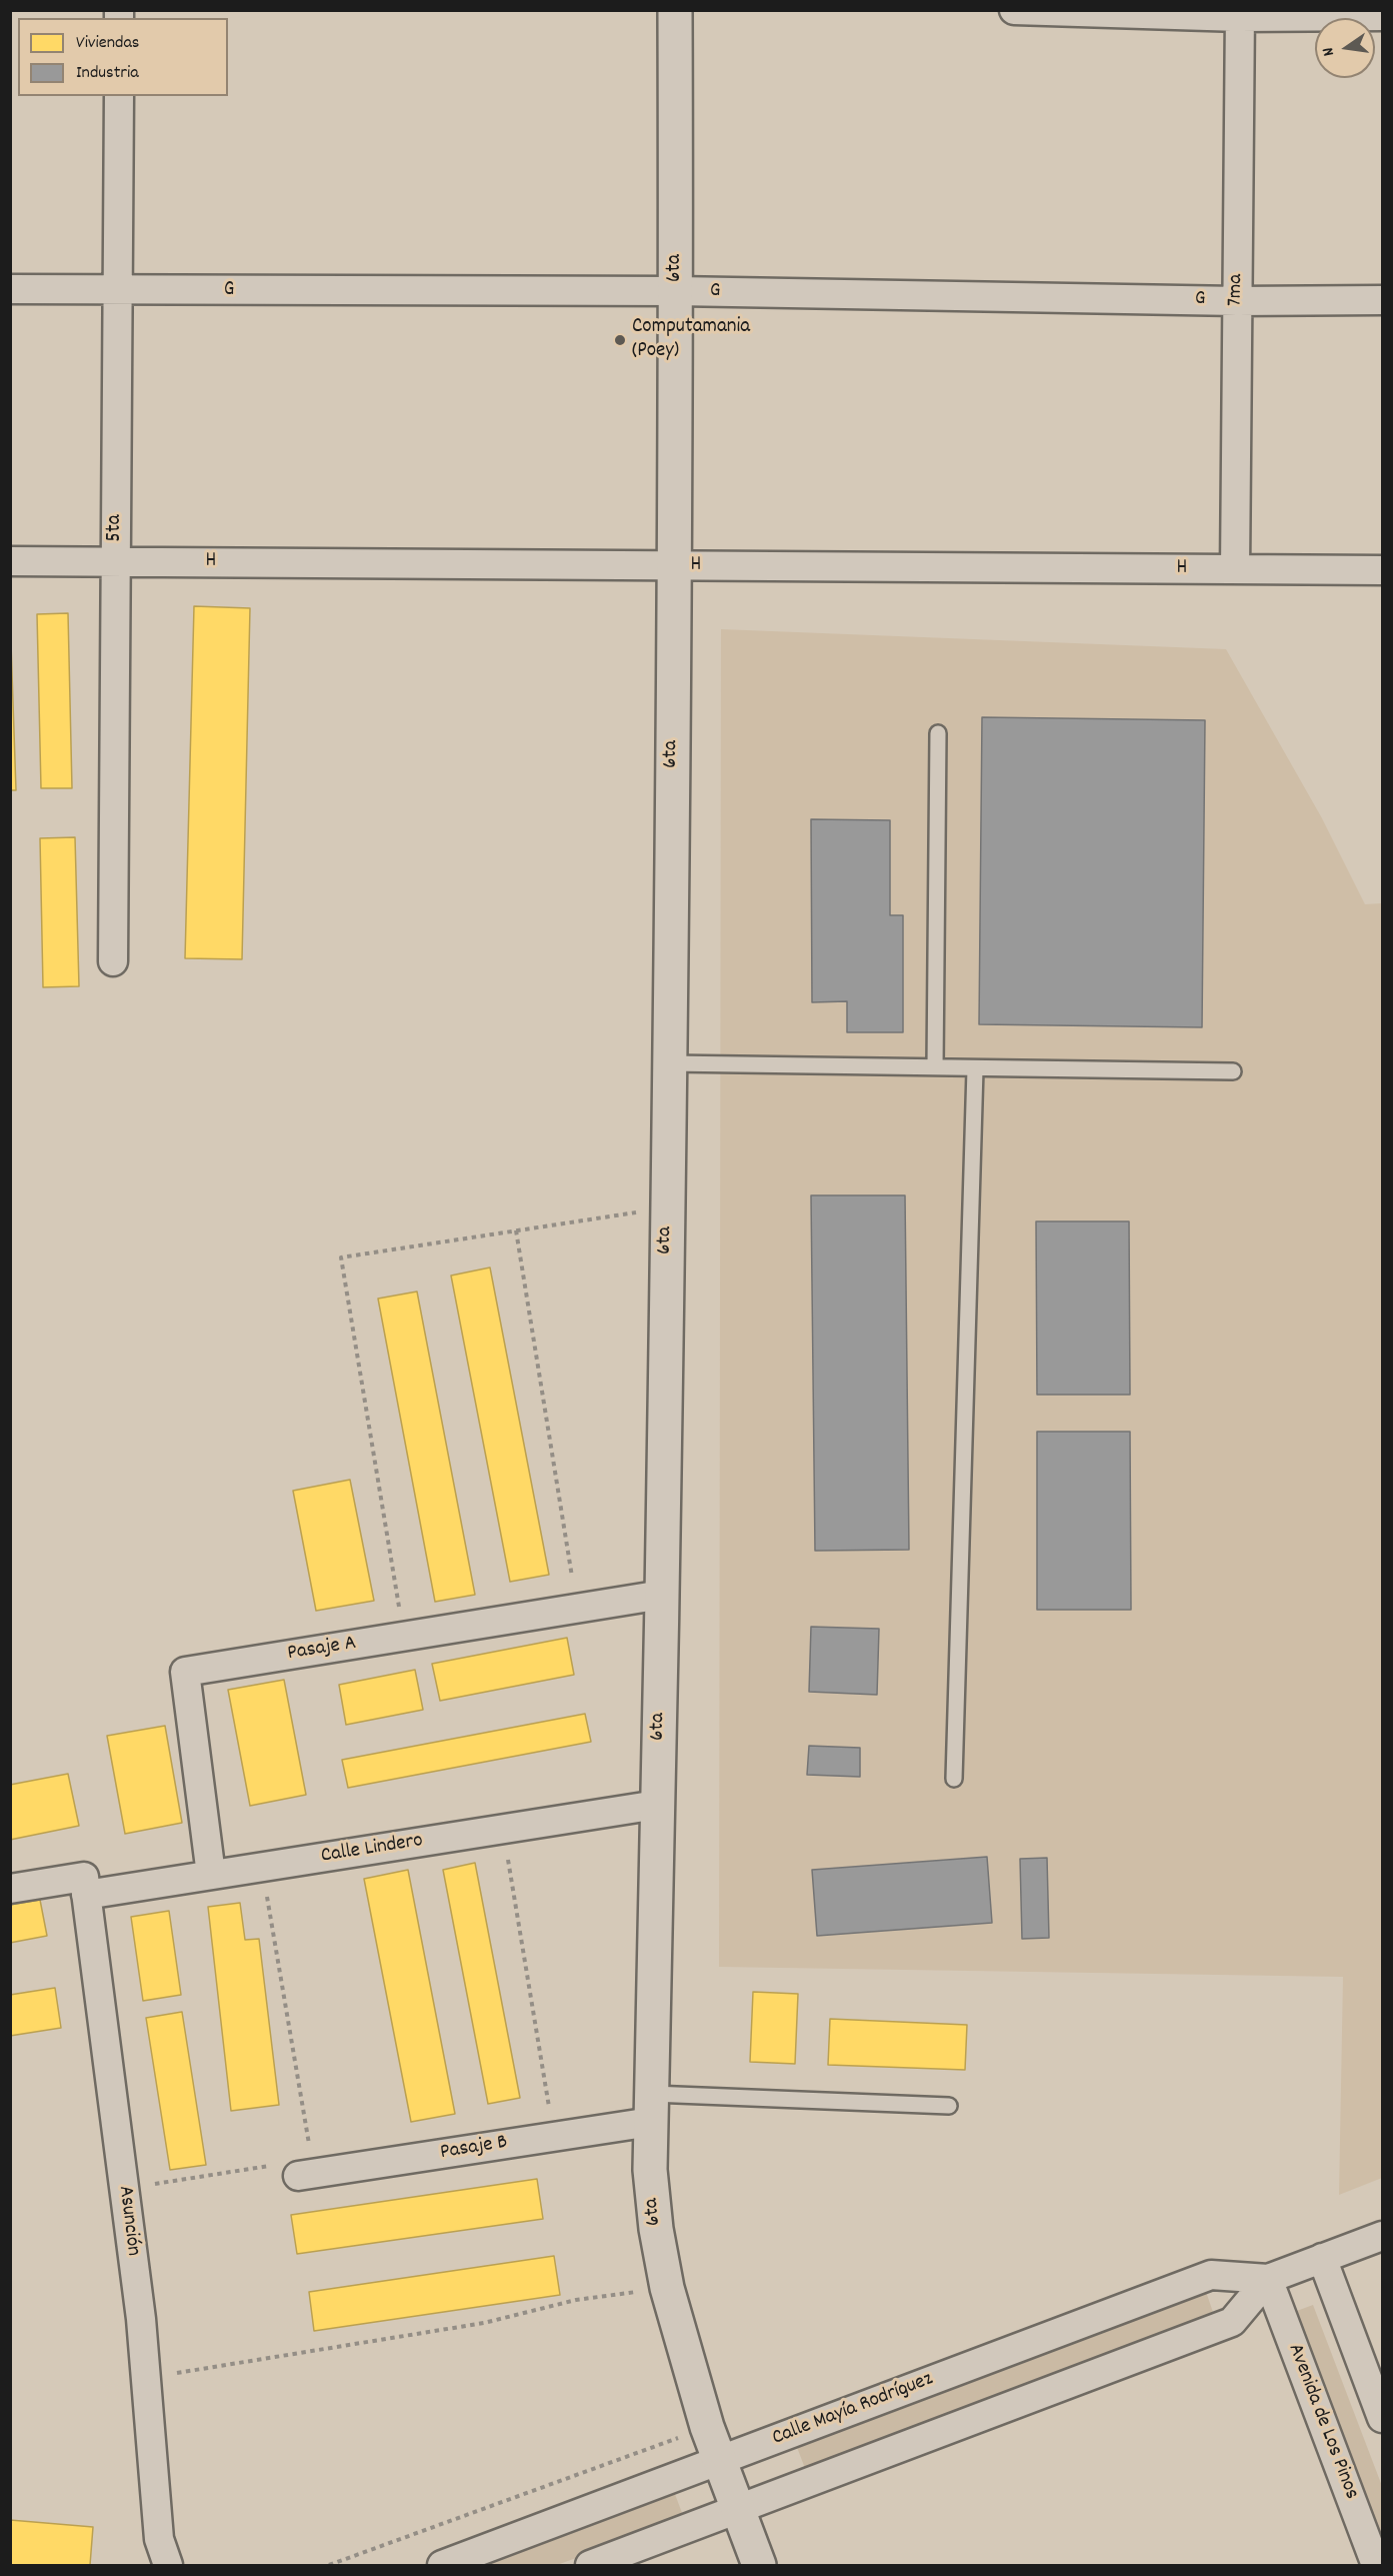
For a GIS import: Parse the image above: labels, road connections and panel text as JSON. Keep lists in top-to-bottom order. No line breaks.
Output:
{"streets":{"main road":["6ta"],"street":["7ma","G","5ta","H","Pasaje A","Calle Lindero","Pasaje B","Asunción","Calle Mayía Rodríguez","Avenida de Los Pinos"]},"crossings":[["6ta","G"],["6ta","H"],["6ta","Pasaje A"],["6ta","Calle Lindero"],["6ta","Pasaje B"],["6ta","Calle Mayía Rodríguez"],["7ma","G"],["7ma","H"],["G","5ta"],["5ta","H"],["Pasaje A","Calle Lindero"],["Calle Lindero","Asunción"],["Calle Mayía Rodríguez","Avenida de Los Pinos"]],"places":["Computamania (Poey)"],"legend":["Viviendas","Industria"],"north":"left"}
